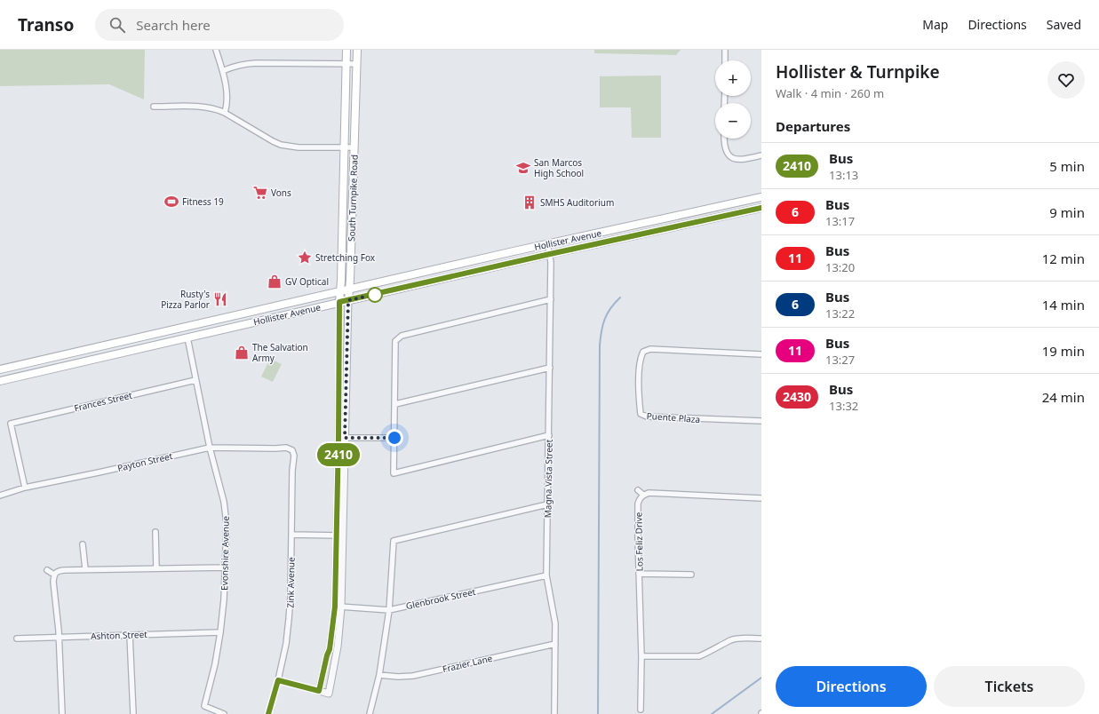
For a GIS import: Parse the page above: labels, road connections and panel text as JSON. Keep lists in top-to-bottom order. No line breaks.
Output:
{"streets":{"main road":["South Turnpike Road","Hollister Avenue"],"street":["Frances Street","Puente Plaza","Payton Street","Magna Vista Street","Los Feliz Drive","Evonshire Avenue","Zink Avenue","Glenbrook Street","Ashton Street","Frazier Lane"]},"crossings":[["South Turnpike Road","Hollister Avenue"],["South Turnpike Road","Glenbrook Street"],["Hollister Avenue","Magna Vista Street"],["Hollister Avenue","Evonshire Avenue"],["Frances Street","Payton Street"],["Frances Street","Evonshire Avenue"],["Payton Street","Evonshire Avenue"],["Payton Street","Zink Avenue"],["Magna Vista Street","Glenbrook Street"],["Magna Vista Street","Frazier Lane"],["Evonshire Avenue","Ashton Street"]],"places":{"school or university":["San Marcos High School"],"supermarket":["Vons"],"sports":["Fitness 19"],"building":["SMHS Auditorium"],"place":["Stretching Fox"],"shop":["GV Optical","The Salvation Army"],"restaurant":["Rusty's Pizza Parlor"]},"lines":["bus line 2410"],"page":{"header":"Transo","search":"Search here","nav":["Map","Directions","Saved"],"on_map":"2410","heading":[["Hollister & Turnpike","Walk · 4 min · 260 m"],"Departures"],"map_buttons":["+","−"],"list":[{"mark":"2410","name":"Bus","note":"13:13","value":"5 min"},{"mark":"6","name":"Bus","note":"13:17","value":"9 min"},{"mark":"11","name":"Bus","note":"13:20","value":"12 min"},{"mark":"6","name":"Bus","note":"13:22","value":"14 min"},{"mark":"11","name":"Bus","note":"13:27","value":"19 min"},{"mark":"2430","name":"Bus","note":"13:32","value":"24 min"}],"buttons":["Directions","Tickets"]}}
